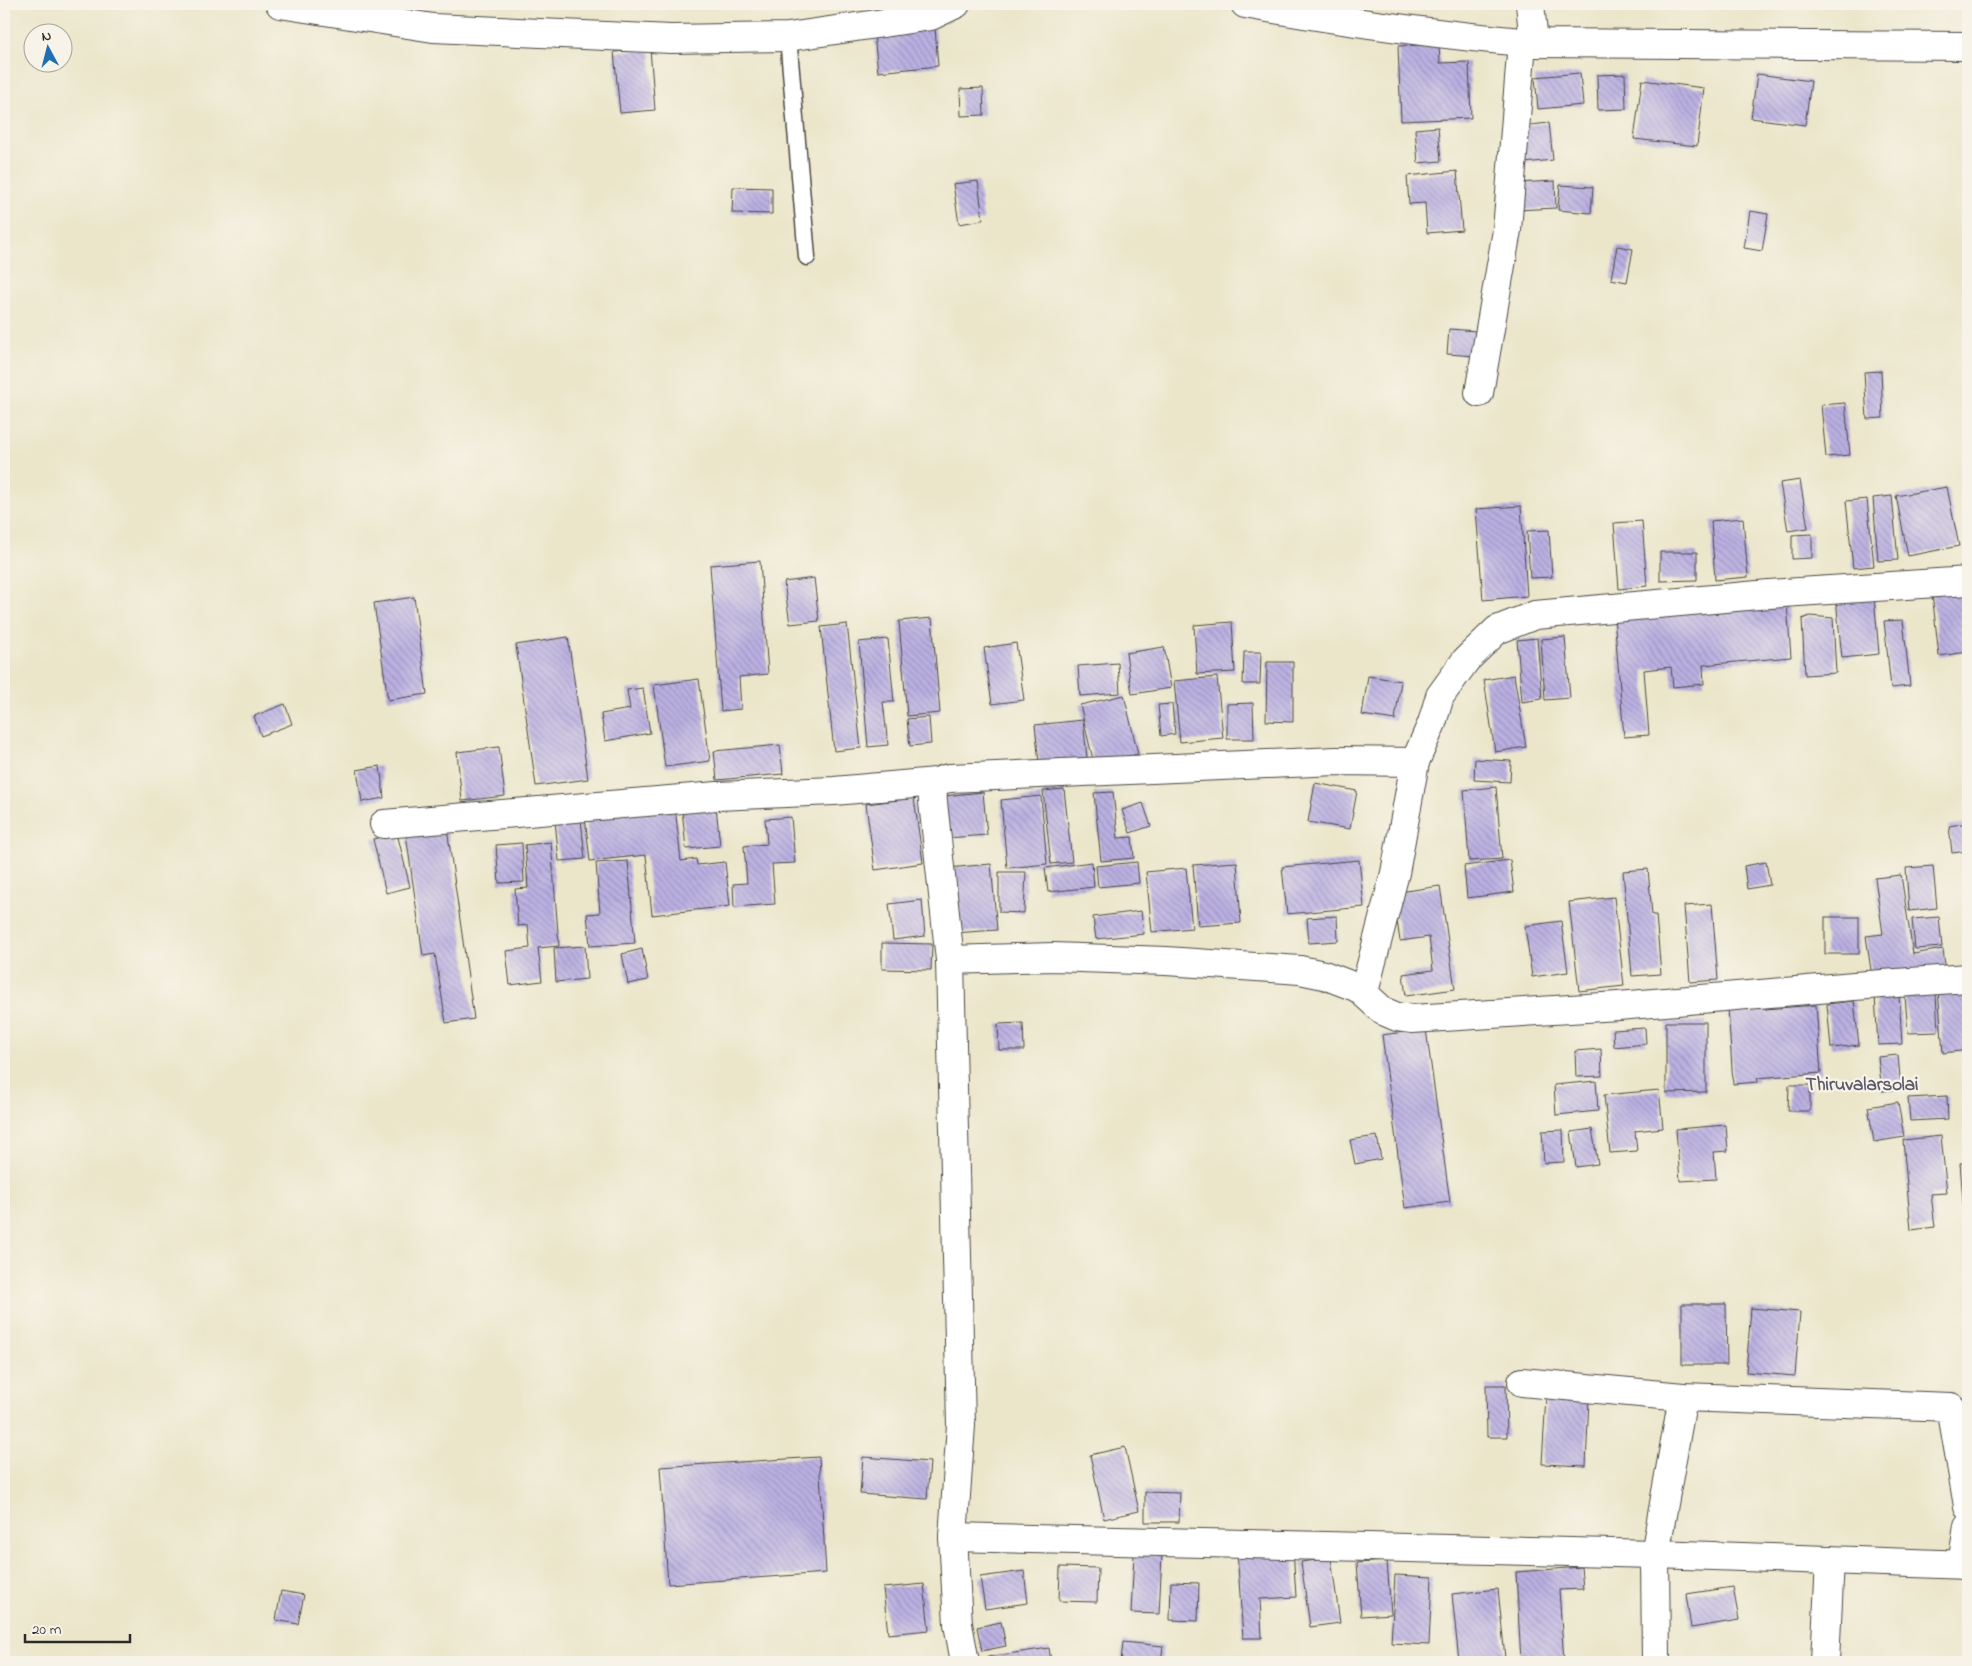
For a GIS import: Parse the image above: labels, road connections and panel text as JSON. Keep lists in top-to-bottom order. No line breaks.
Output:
{"districts":["Thiruvalarsolai"],"scale_bar":"20 m","north":"top"}
